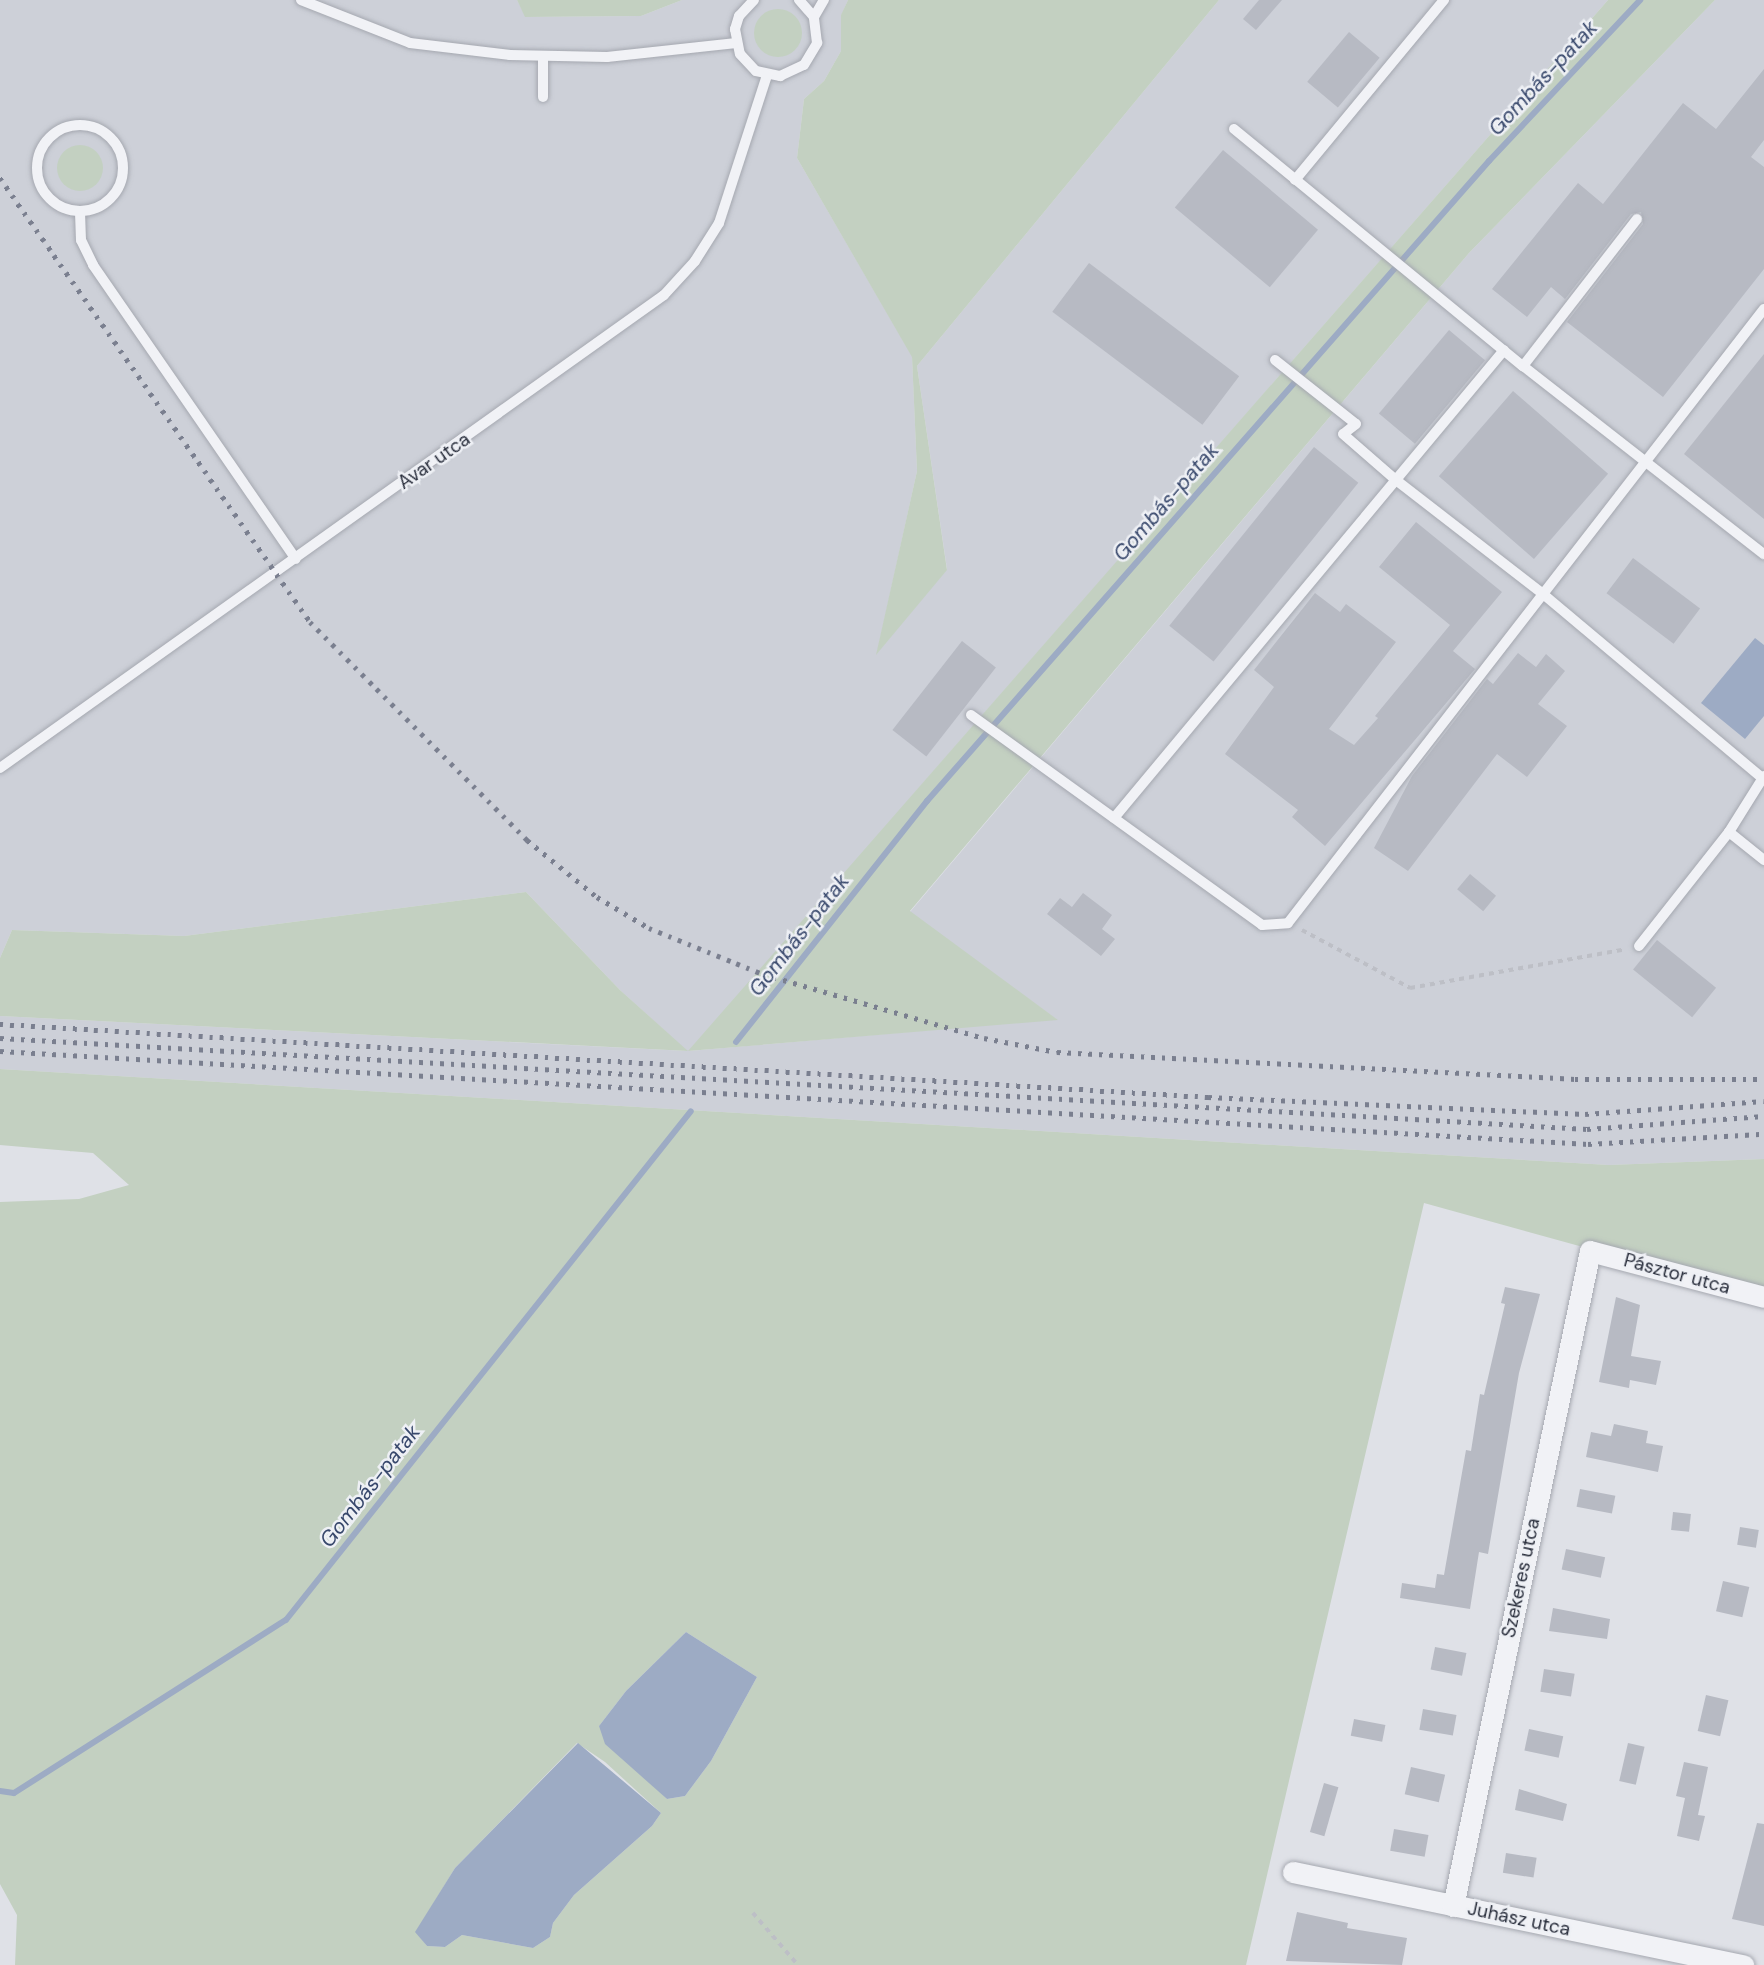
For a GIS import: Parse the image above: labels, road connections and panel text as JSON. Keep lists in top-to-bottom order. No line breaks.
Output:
{"streets":{"street":["Pásztor utca","Szekeres utca","Juhász utca"],"lane":["Avar utca"]},"crossings":[["Pásztor utca","Szekeres utca"],["Szekeres utca","Juhász utca"]],"water":["Gombás-patak"]}
